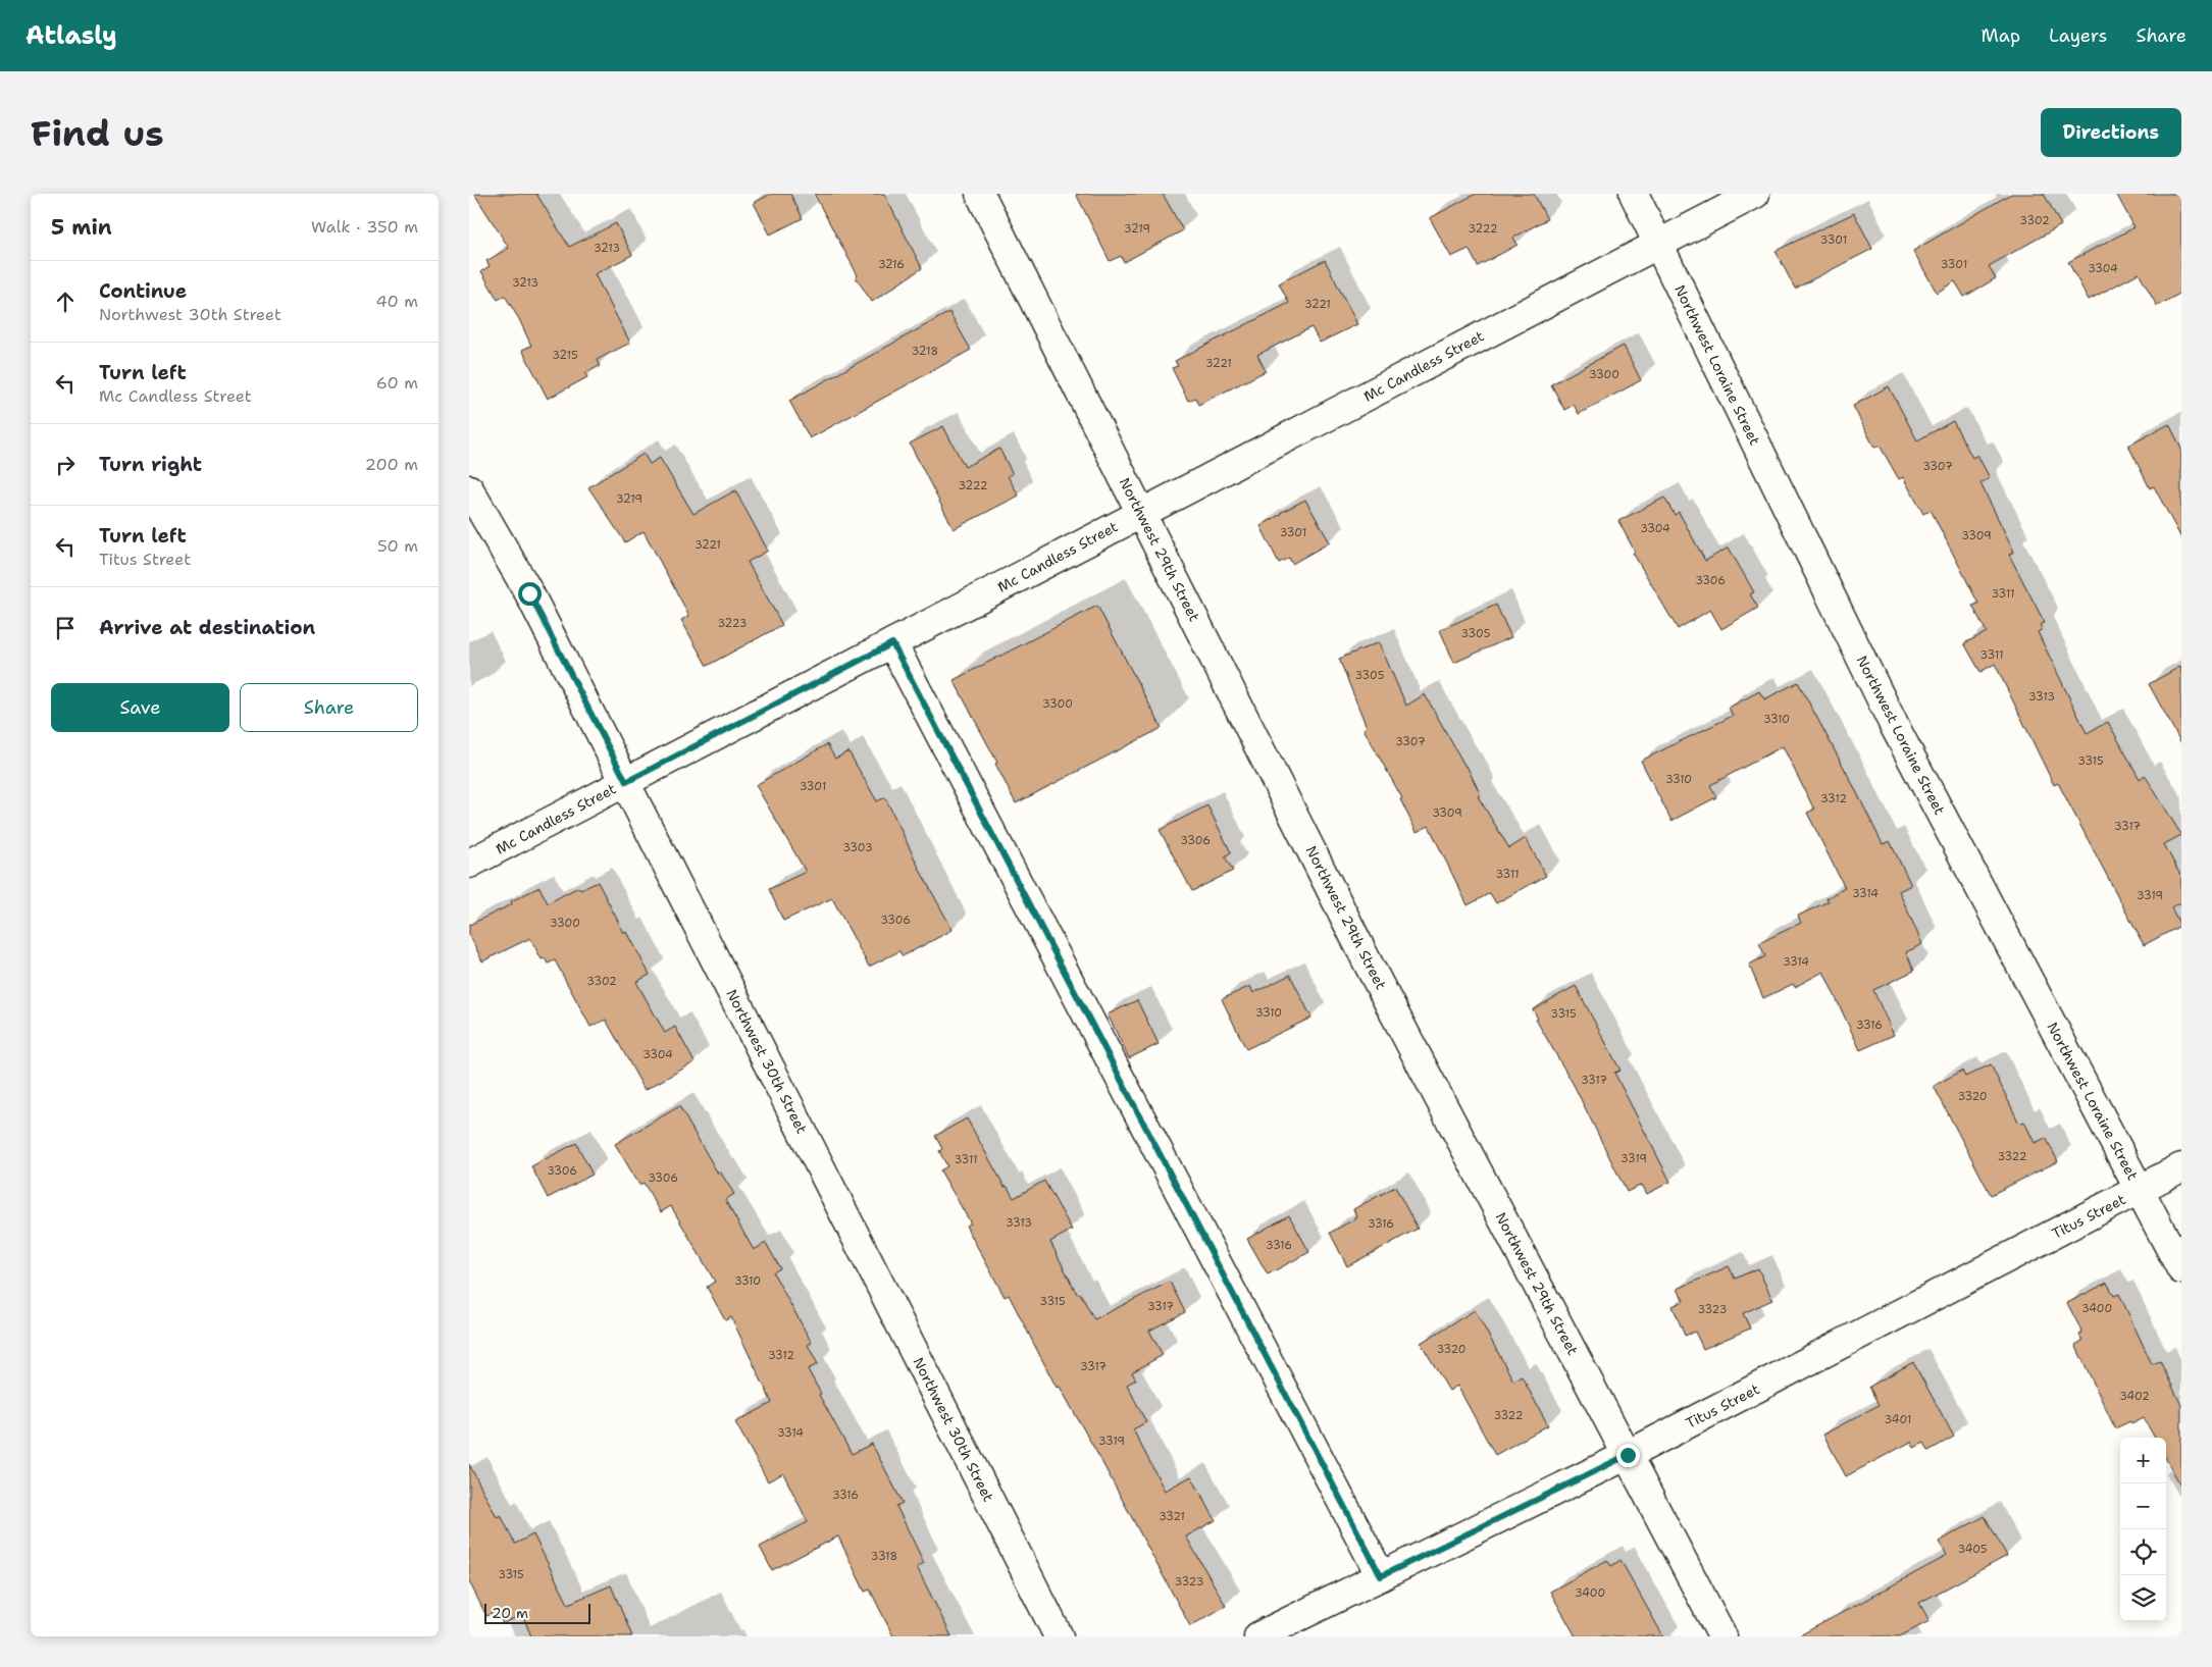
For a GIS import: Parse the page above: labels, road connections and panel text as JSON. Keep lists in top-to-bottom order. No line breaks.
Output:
{"streets":{"street":["Northwest Loraine Street","Mc Candless Street","Northwest 29th Street","Northwest 30th Street","Titus Street"]},"crossings":[["Northwest Loraine Street","Mc Candless Street"],["Northwest Loraine Street","Titus Street"],["Mc Candless Street","Northwest 29th Street"],["Mc Candless Street","Northwest 30th Street"],["Northwest 29th Street","Titus Street"]],"house_numbers":["3302","3219","3222","3301","3213","3216","3301","3304","3213","3221","3218","3215","3221","3300","3307","3222","3219","3304","3301","3309","3221","3306","3311","3223","3305","3311","3305","3313","3300","3310","3307","3315","3310","3301","3312","3309","3317","3306","3303","3311","3314","3319","3306","3300","3314","3302","3310","3315","3316","3304","3317","3320","3322","3319","3311","3306","3306","3313","3316","3316","3310","3315","3317","3400","3323","3320","3312","3317","3402","3322","3401","3314","3319","3316","3321","3405","3318","3315","3323","3400"],"scale_bar":"20 m","page":{"header":"Atlasly","nav":["Map","Layers","Share"],"buttons":["Directions",["Save","Share"]],"title":"Find us","heading":["5 min","Walk · 350 m"],"list":[["Continue","Northwest 30th Street","40 m"],["Turn left","Mc Candless Street","60 m"],["Turn right","200 m"],["Turn left","Titus Street","50 m"],"Arrive at destination"],"map_buttons":["+","−"],"scale":"20 m"}}
